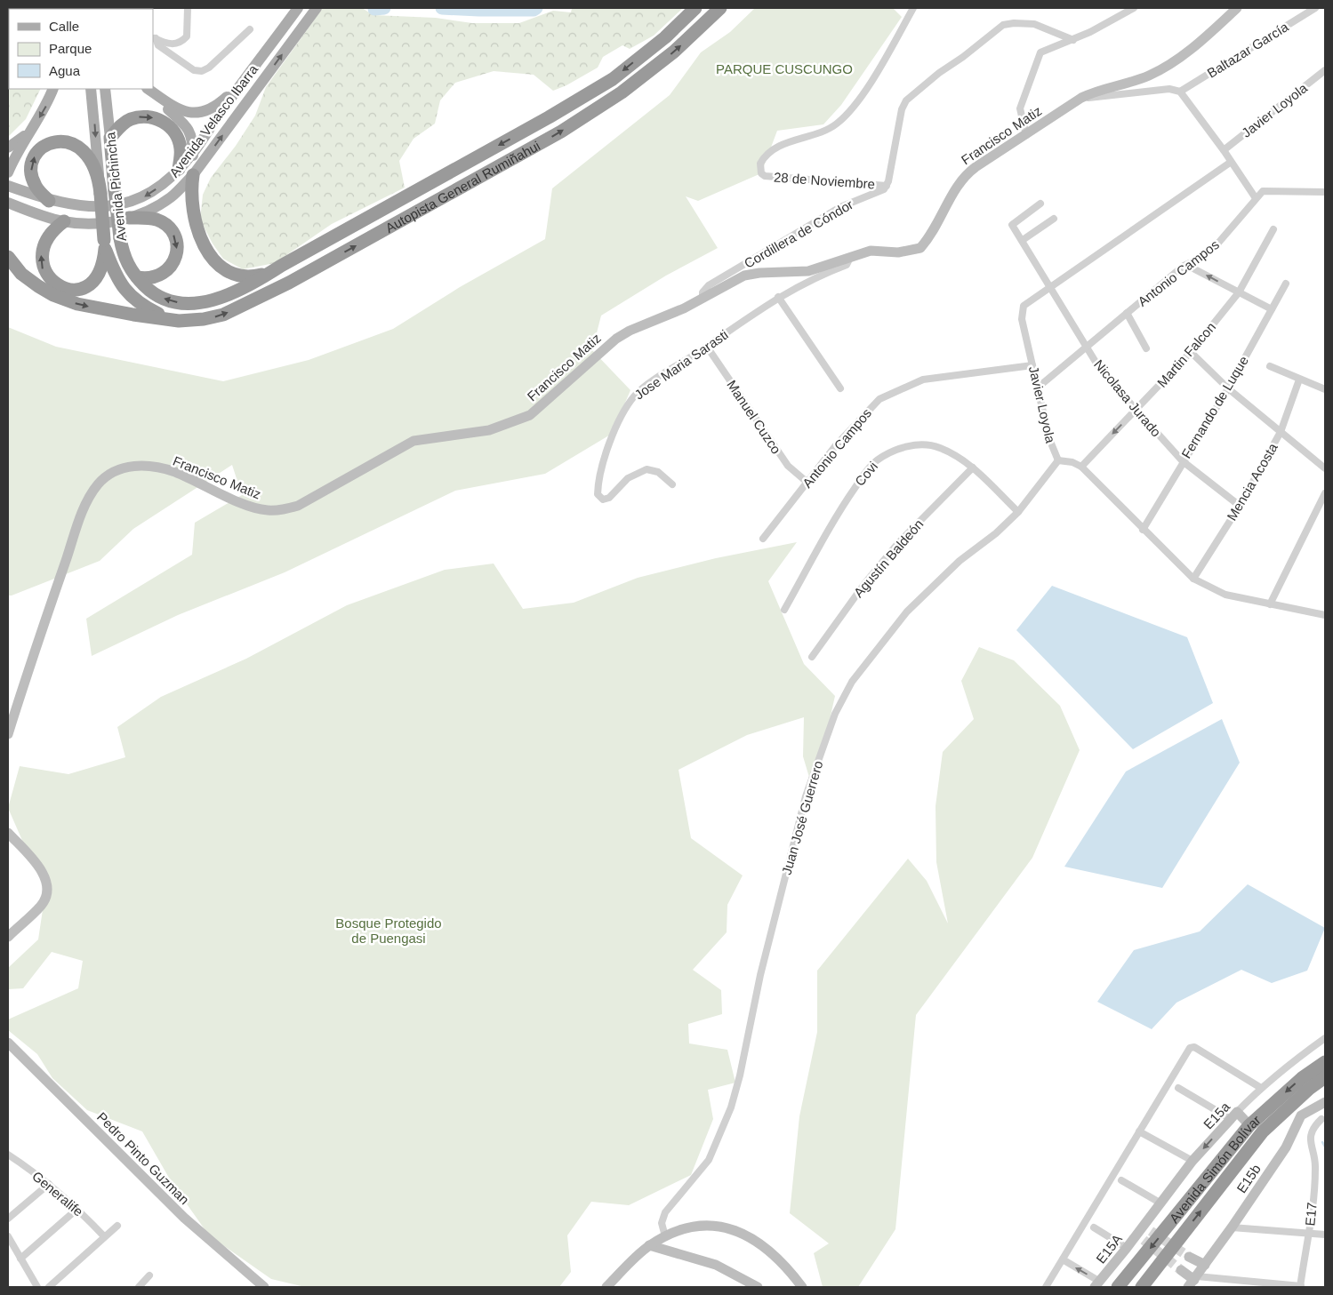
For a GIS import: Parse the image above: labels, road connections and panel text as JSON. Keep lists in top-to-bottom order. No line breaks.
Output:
{"streets":{"highway":["Avenida Pichincha","Autopista General Rumiñahui","Avenida Simón Bolívar"],"main road":["Avenida Velasco Ibarra"],"street":["Baltazar García","Javier Loyola","Francisco Matiz","28 de Noviembre","Cordillera de Cóndor","Antonio Campos","Martin Falcon","Jose Maria Sarasti","Nicolasa Jurado","Fernando de Luque","Manuel Cuzco","Covi","Mencia Acosta","Agustín Baldeón","Juan José Guerrero","E15a","Pedro Pinto Guzman","E15b","Generalife","E17","E15A"]},"crossings":[["Javier Loyola","Antonio Campos"],["Javier Loyola","Martin Falcon"],["Javier Loyola","Nicolasa Jurado"],["Javier Loyola","Fernando de Luque"],["Javier Loyola","Mencia Acosta"],["Javier Loyola","Juan José Guerrero"],["Francisco Matiz","Cordillera de Cóndor"],["Francisco Matiz","Jose Maria Sarasti"],["28 de Noviembre","Cordillera de Cóndor"],["Avenida Pichincha","Autopista General Rumiñahui"],["Antonio Campos","Nicolasa Jurado"],["Antonio Campos","Manuel Cuzco"],["Martin Falcon","Nicolasa Jurado"],["Jose Maria Sarasti","Manuel Cuzco"],["Nicolasa Jurado","Fernando de Luque"],["Nicolasa Jurado","Mencia Acosta"],["Covi","Agustín Baldeón"],["Covi","Juan José Guerrero"],["E15a","E15A"]],"parks":["PARQUE CUSCUNGO","Bosque Protegido de Puengasi"],"legend":["Calle","Parque","Agua"]}
